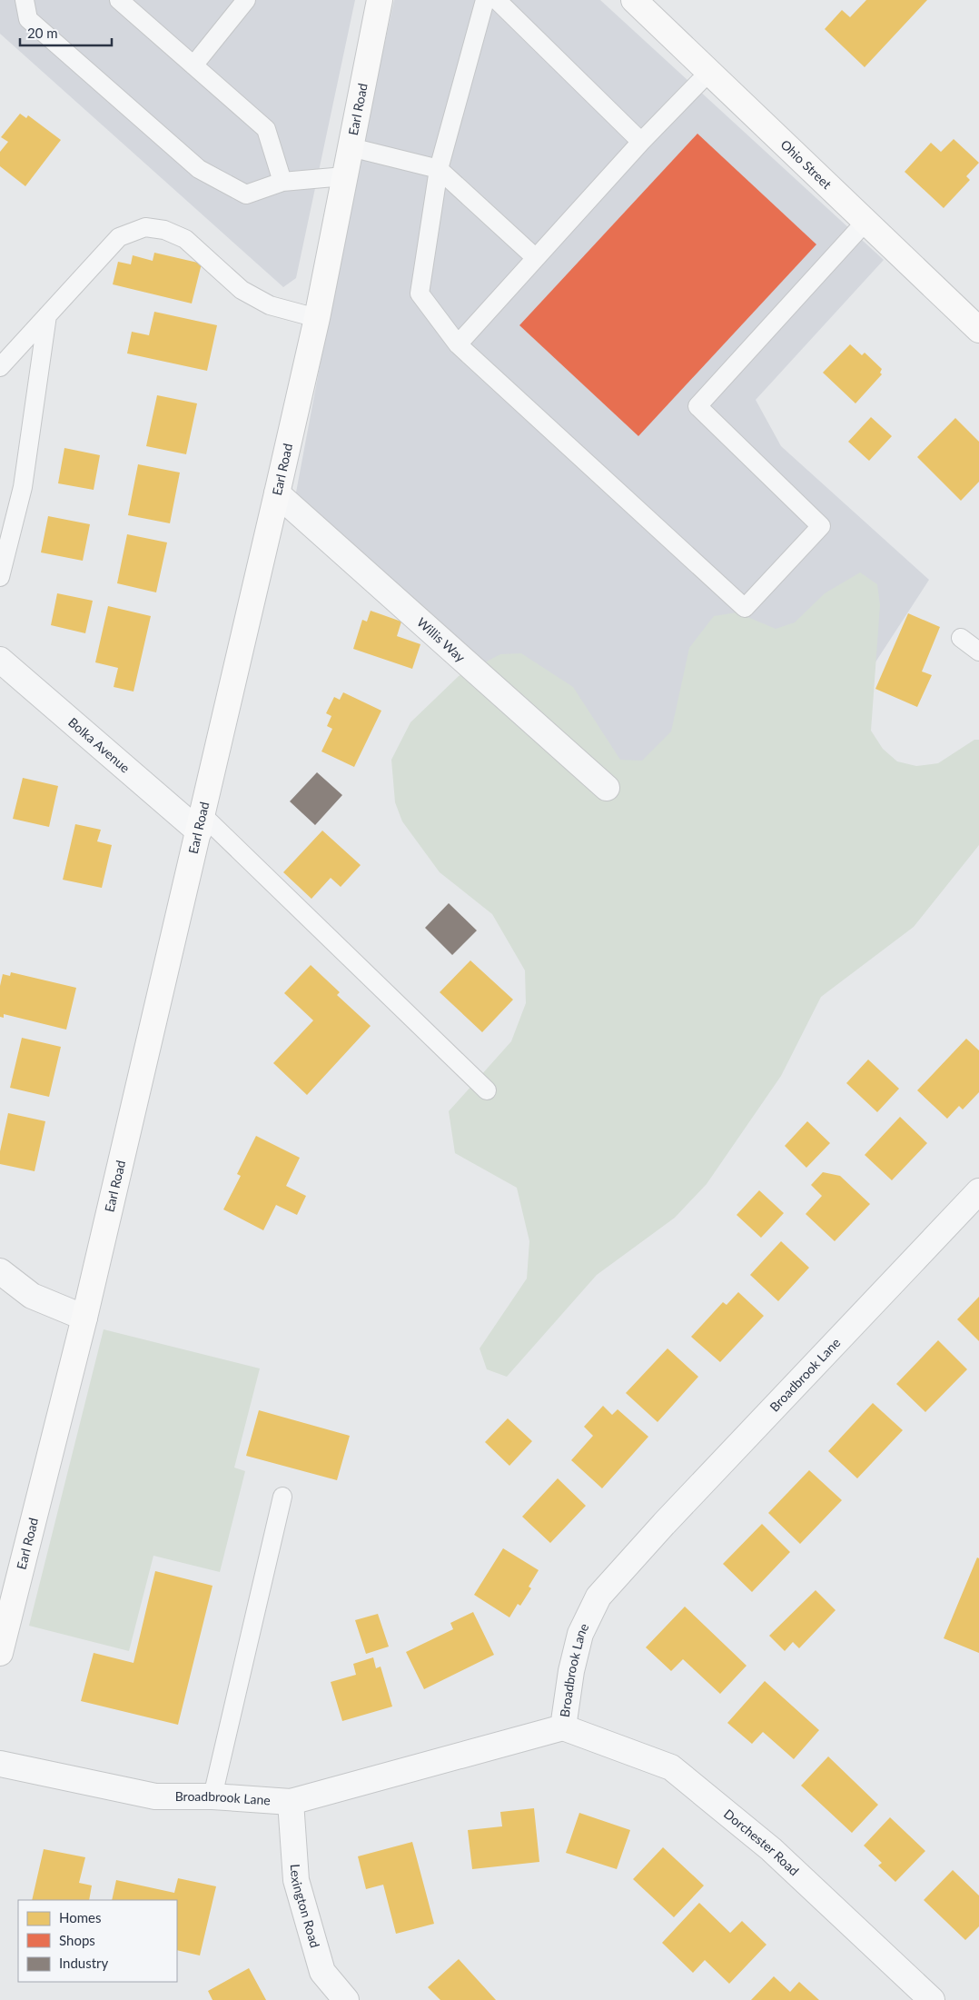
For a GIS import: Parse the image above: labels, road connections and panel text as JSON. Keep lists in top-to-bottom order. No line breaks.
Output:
{"streets":{"street":["Earl Road","Ohio Street","Willis Way","Bolka Avenue","Broadbrook Lane","Dorchester Road","Lexington Road"]},"crossings":[["Earl Road","Willis Way"],["Earl Road","Bolka Avenue"],["Broadbrook Lane","Dorchester Road"],["Broadbrook Lane","Lexington Road"]],"legend":["Homes","Shops","Industry"],"scale_bar":"20 m"}
